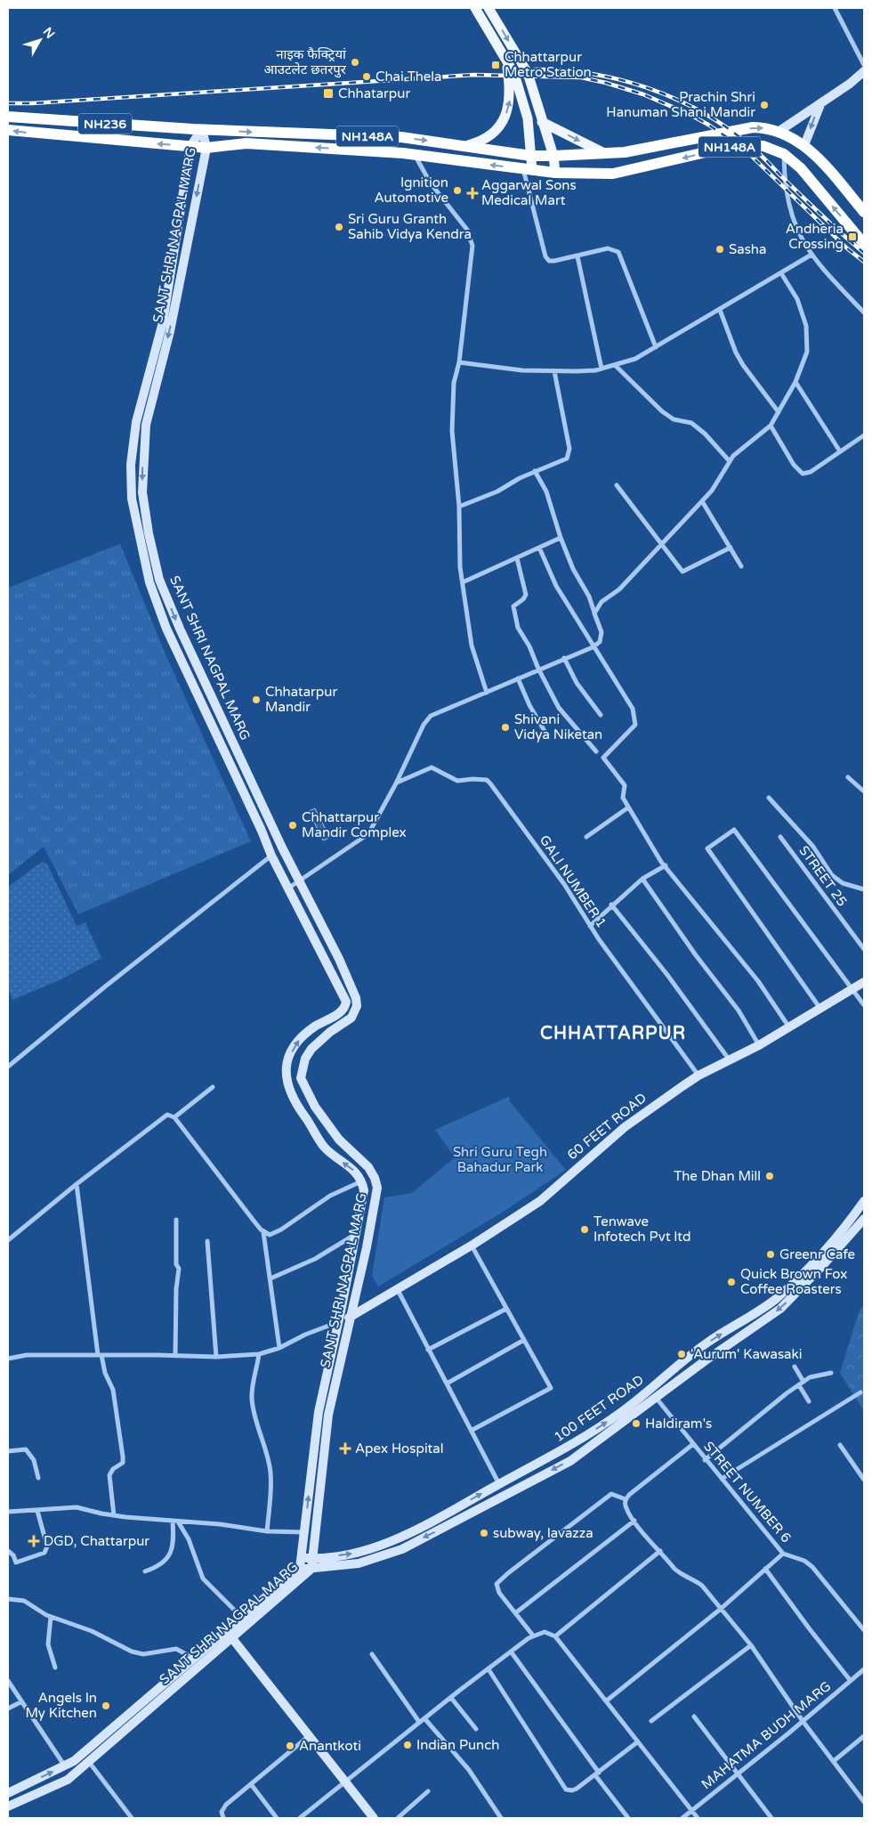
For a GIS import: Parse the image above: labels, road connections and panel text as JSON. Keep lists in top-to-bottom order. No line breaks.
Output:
{"streets":{"highway":["NH236","NH148A"],"main road":["SANT SHRI NAGPAL MARG","60 FEET ROAD","100 FEET ROAD"],"street":["STREET 25","GALI NUMBER 1","STREET NUMBER 6","MAHATMA BUDH MARG"]},"crossings":[["NH236","NH148A"],["NH236","SANT SHRI NAGPAL MARG"],["NH148A","SANT SHRI NAGPAL MARG"],["SANT SHRI NAGPAL MARG","60 FEET ROAD"],["SANT SHRI NAGPAL MARG","100 FEET ROAD"],["GALI NUMBER 1","60 FEET ROAD"],["100 FEET ROAD","STREET NUMBER 6"]],"districts":["CHHATTARPUR"],"parks":["Shri Guru Tegh Bahadur Park"],"places":{"other":["नाइक फैक्ट्रियां आउटलेट छतरपुर","Chai Thela","Prachin Shri Hanuman Shani Mandir","Ignition Automotive","Sri Guru Granth Sahib Vidya Kendra","Sasha","Chhatarpur Mandir","Shivani Vidya Niketan","Chhattarpur Mandir Complex","The Dhan Mill","Tenwave Infotech Pvt ltd","Greenr Cafe","Quick Brown Fox Coffee Roasters","'Aurum' Kawasaki","Haldiram's","subway, lavazza","Angels In My Kitchen","Indian Punch","Anantkoti"],"transit":["Chhattarpur Metro Station","Chhatarpur","Andheria Crossing"],"health":["Aggarwal Sons Medical Mart","Apex Hospital","DGD, Chattarpur"]},"north":"top right"}
